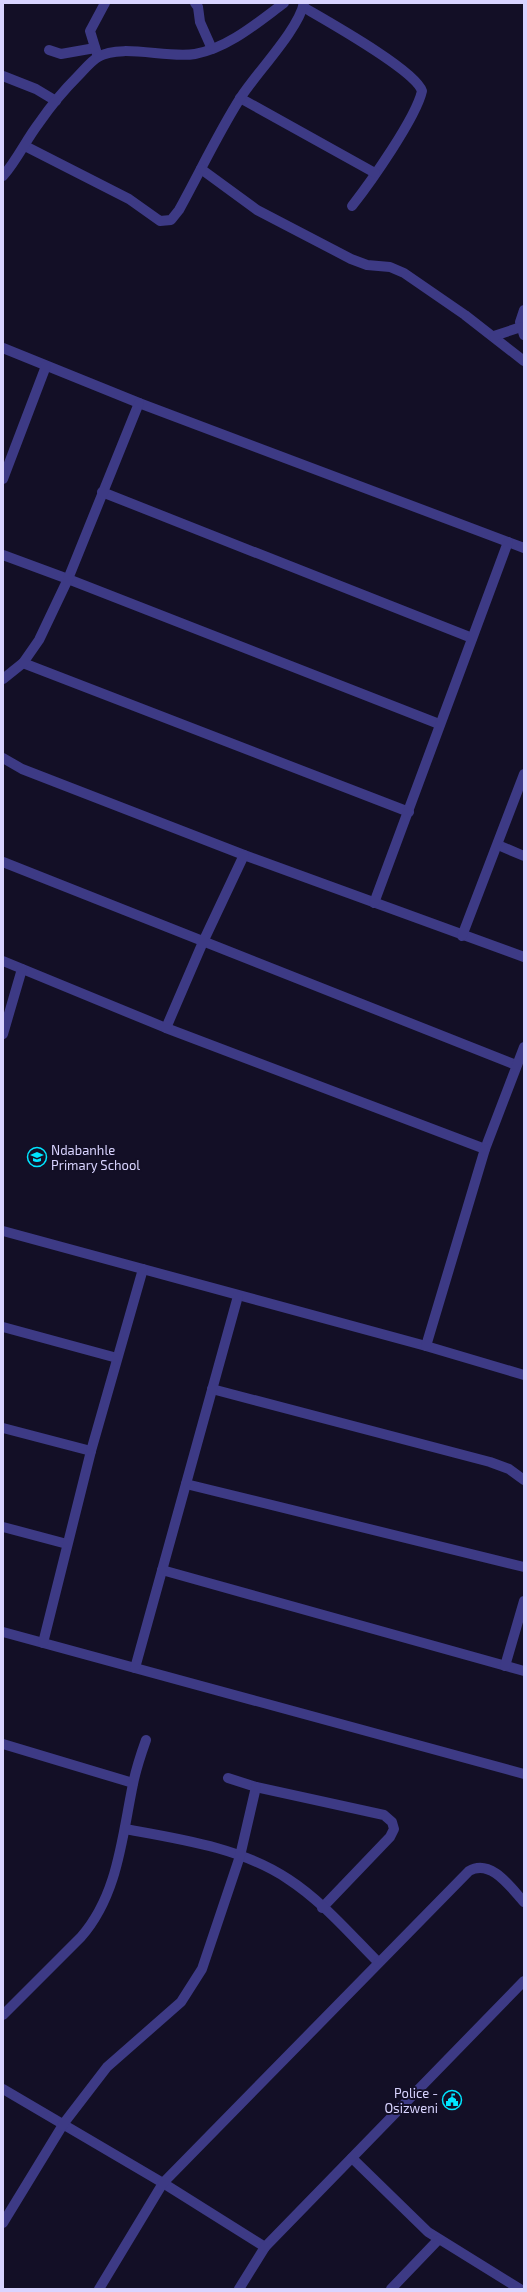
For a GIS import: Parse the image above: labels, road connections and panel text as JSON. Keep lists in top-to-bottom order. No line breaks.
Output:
{"places":{"school or university":["Ndabanhle Primary School"],"public building":["Police - Osizweni"]}}
